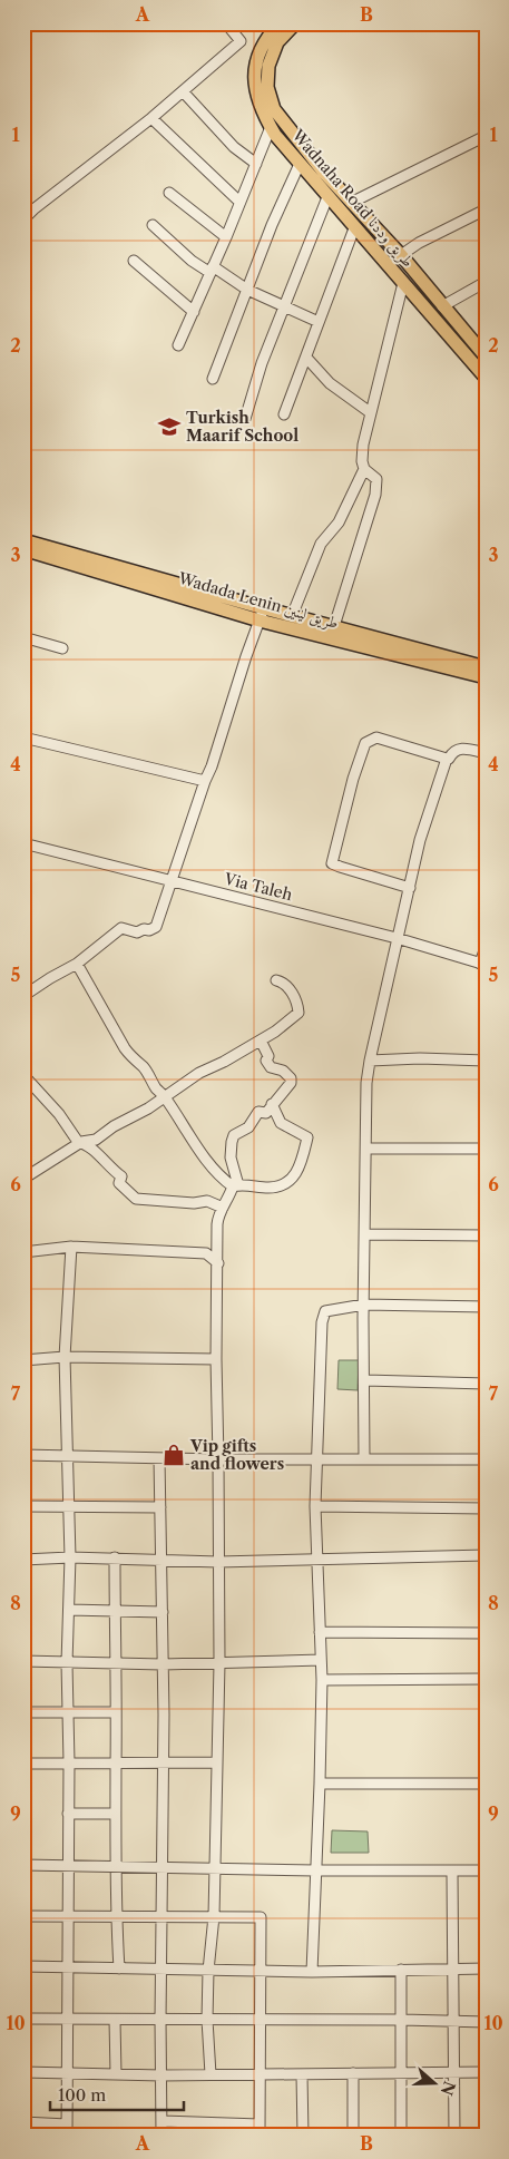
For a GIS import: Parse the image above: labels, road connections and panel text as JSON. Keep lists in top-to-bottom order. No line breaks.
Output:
{"streets":{"main road":["Wadnaha Road طريق وددنا","Wadada Lenin طريق لينين"],"street":["Via Taleh"]},"places":{"school or university":["Turkish Maarif School"],"shop":["Vip gifts and flowers"]},"scale_bar":"100 m","north":"right","grid":{"columns":["A","B"],"rows":["1","2","3","4","5","6","7","8","9","10"]}}
